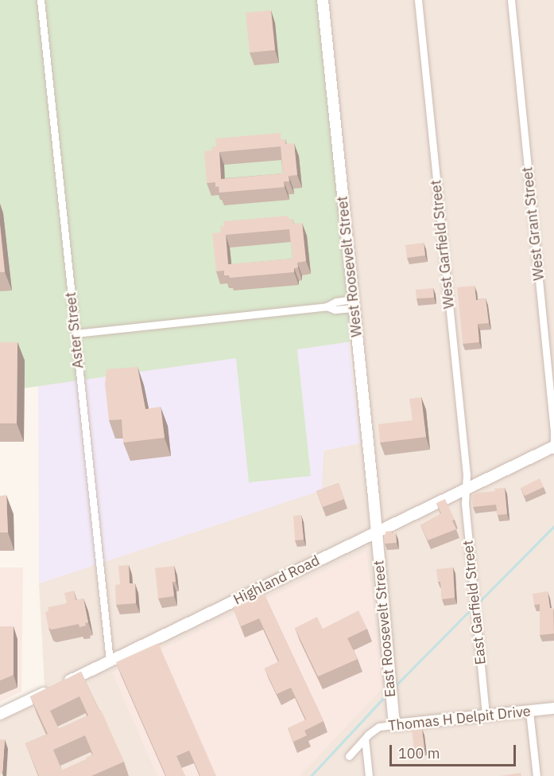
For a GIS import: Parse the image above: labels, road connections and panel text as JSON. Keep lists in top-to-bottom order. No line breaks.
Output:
{"streets":{"main road":["West Roosevelt Street","Highland Road","East Roosevelt Street","Thomas H Delpit Drive"],"street":["West Grant Street","West Garfield Street","Aster Street","East Garfield Street"]},"crossings":[["West Grant Street","Highland Road"],["West Garfield Street","Highland Road"],["West Garfield Street","East Garfield Street"],["West Roosevelt Street","Highland Road"],["West Roosevelt Street","East Roosevelt Street"],["Aster Street","Highland Road"],["Highland Road","East Garfield Street"],["Highland Road","East Roosevelt Street"],["East Garfield Street","Thomas H Delpit Drive"],["East Roosevelt Street","Thomas H Delpit Drive"]],"scale_bar":"100 m"}
